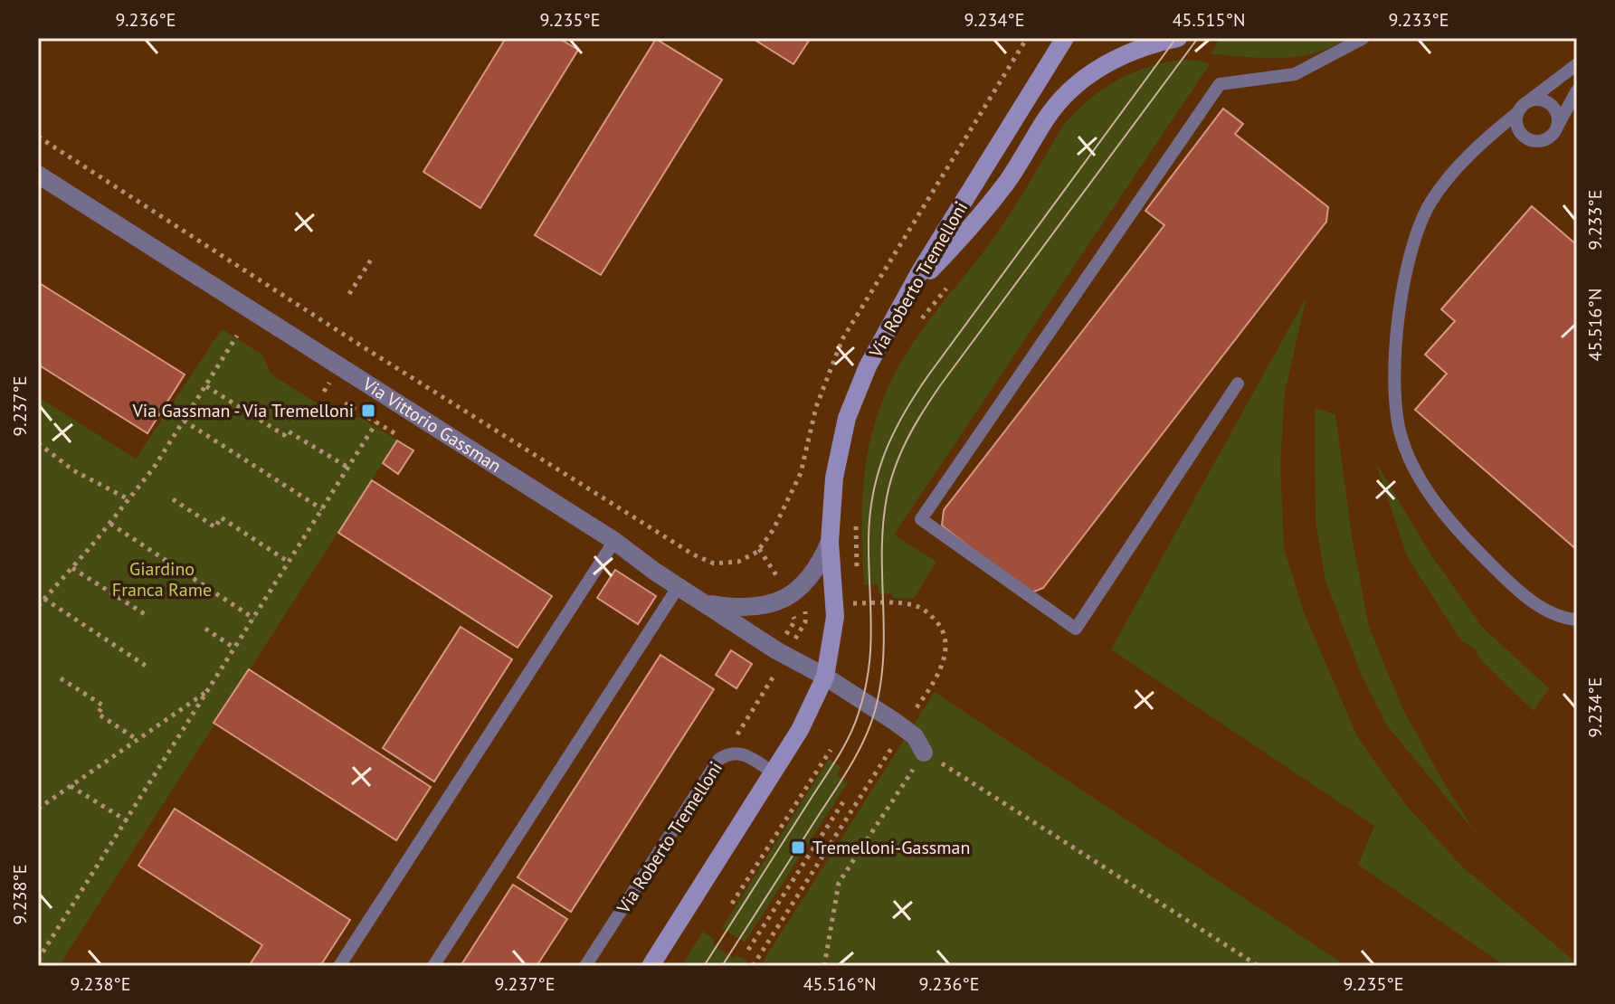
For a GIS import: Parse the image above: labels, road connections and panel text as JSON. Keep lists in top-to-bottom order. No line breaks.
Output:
{"streets":{"street":["Via Roberto Tremelloni","Via Vittorio Gassman"]},"crossings":[["Via Roberto Tremelloni","Via Vittorio Gassman"]],"parks":["Giardino Franca Rame"],"places":{"transit":["Via Gassman - Via Tremelloni","Tremelloni-Gassman"]},"coordinates":["9.236°E","9.235°E","9.234°E","45.515°N","9.233°E","45.516°N","9.237°E","9.238°E"]}
